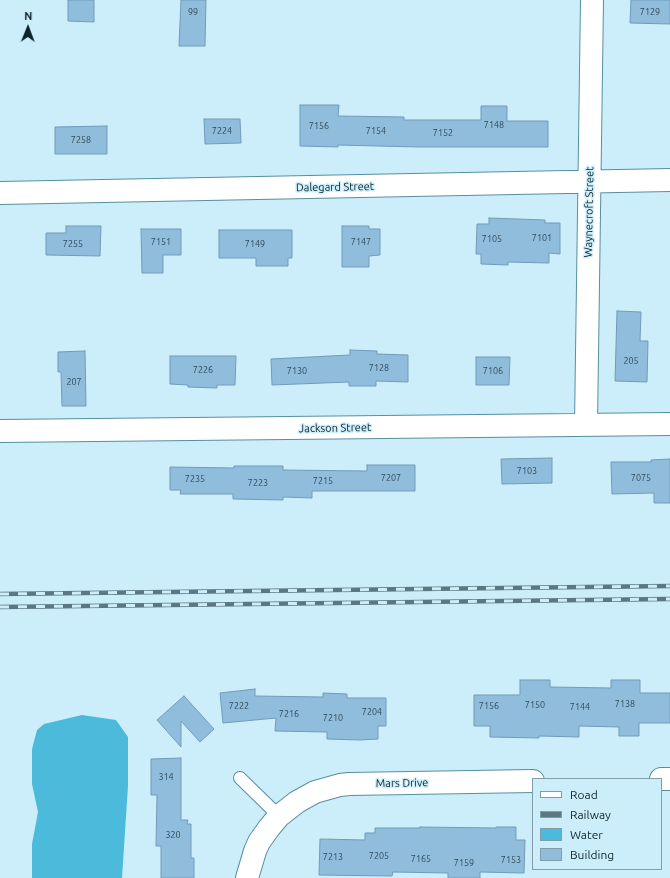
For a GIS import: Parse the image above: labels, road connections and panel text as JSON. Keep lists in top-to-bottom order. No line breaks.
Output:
{"streets":{"street":["Dalegard Street","Waynecroft Street","Jackson Street","Mars Drive"]},"crossings":[["Dalegard Street","Waynecroft Street"],["Waynecroft Street","Jackson Street"]],"house_numbers":["99","7129","7148","7156","7224","7154","7152","7258","7101","7105","7151","7147","7255","7149","205","7128","7226","7130","7106","207","7103","7207","7075","7235","7215","7223","7138","7150","7222","7156","7144","7204","7216","7210","314","320","7205","7213","7165","7153","7159"],"legend":["Road","Railway","Water","Building"],"north":"top"}
